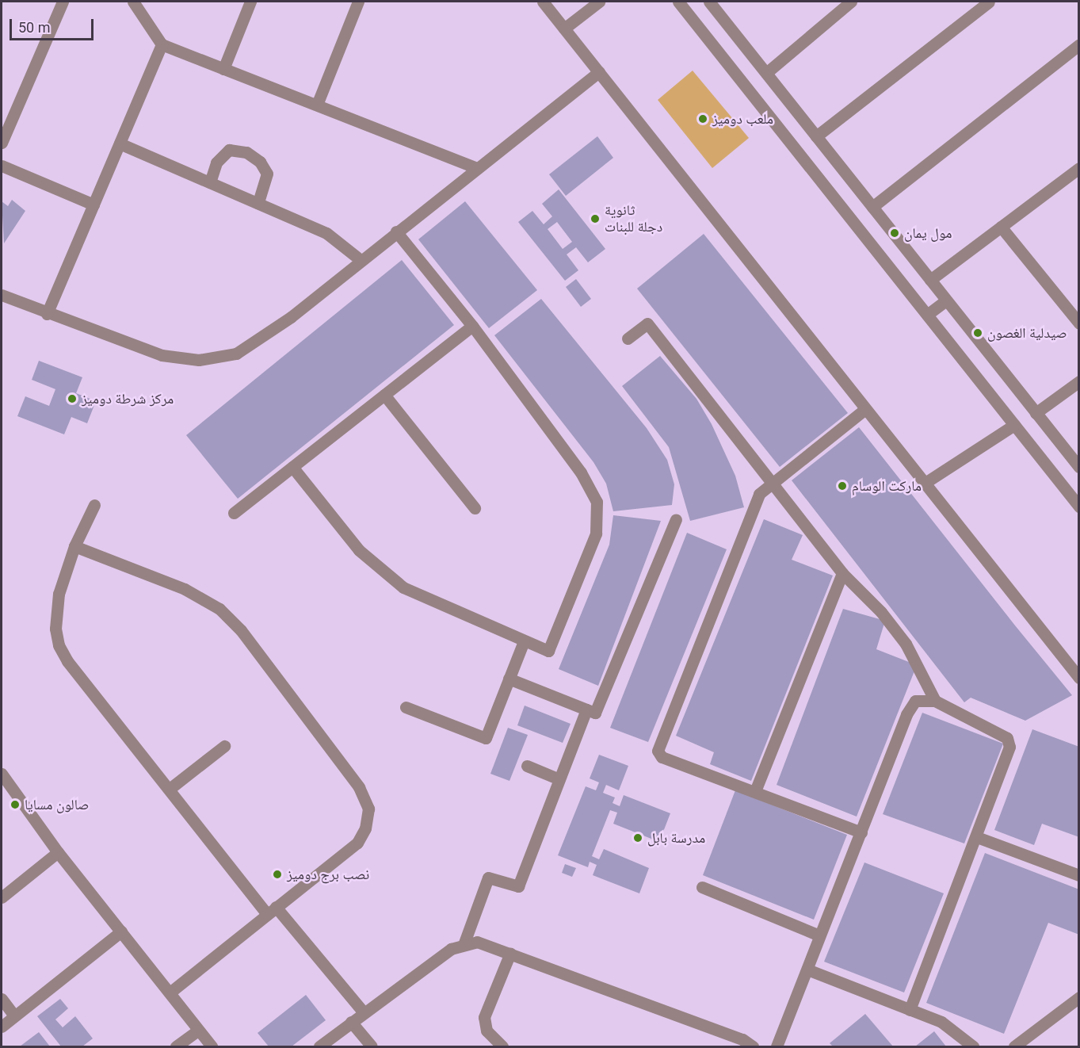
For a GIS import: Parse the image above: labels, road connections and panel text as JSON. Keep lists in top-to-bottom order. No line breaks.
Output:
{"places":["ملعب دوميز","ثانوية دجلة للبنات","مول يمان","صيدلية الغصون","مركز شرطة دوميز","ماركت الوسام","صالون مسايا","مدرسة بابل","نصب برج دوميز"],"scale_bar":"50 m"}
